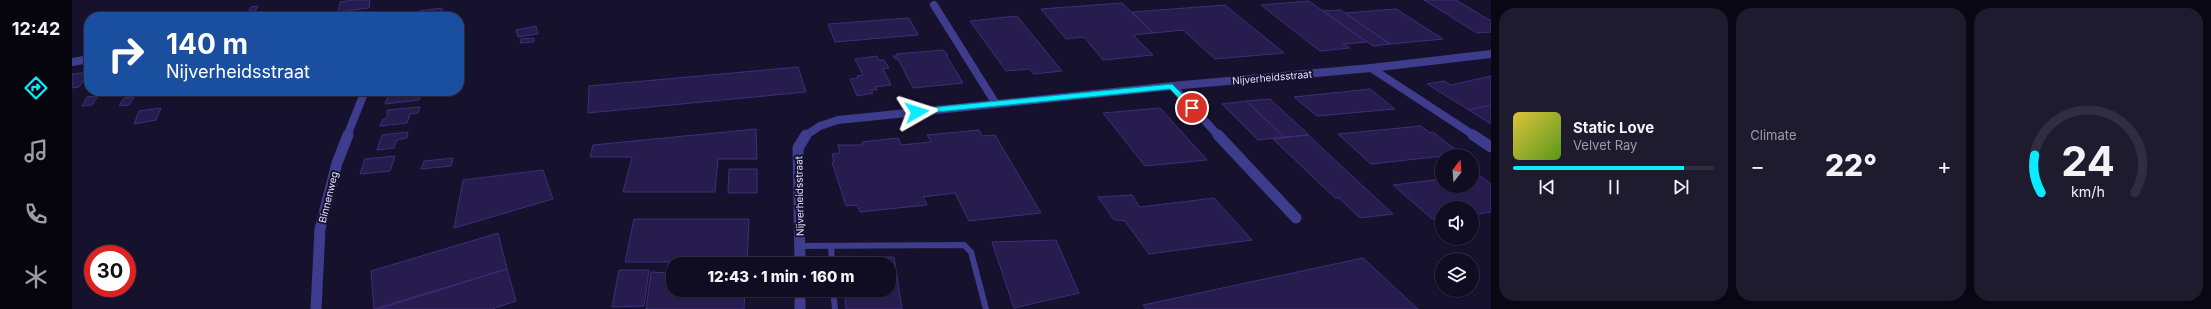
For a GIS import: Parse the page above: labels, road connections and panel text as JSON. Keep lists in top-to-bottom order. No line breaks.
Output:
{"streets":{"street":["Nijverheidsstraat","Binnenweg"]},"north":"top","page":{"tabs":"12:42","tile":"Climate","turn":["140 m","Nijverheidsstraat"],"song":["Static Love","Velvet Ray"],"heat":["−","22°","+"],"limit":"30","trip":"12:43 · 1 min · 160 m","gauge":["24","km/h"]}}
